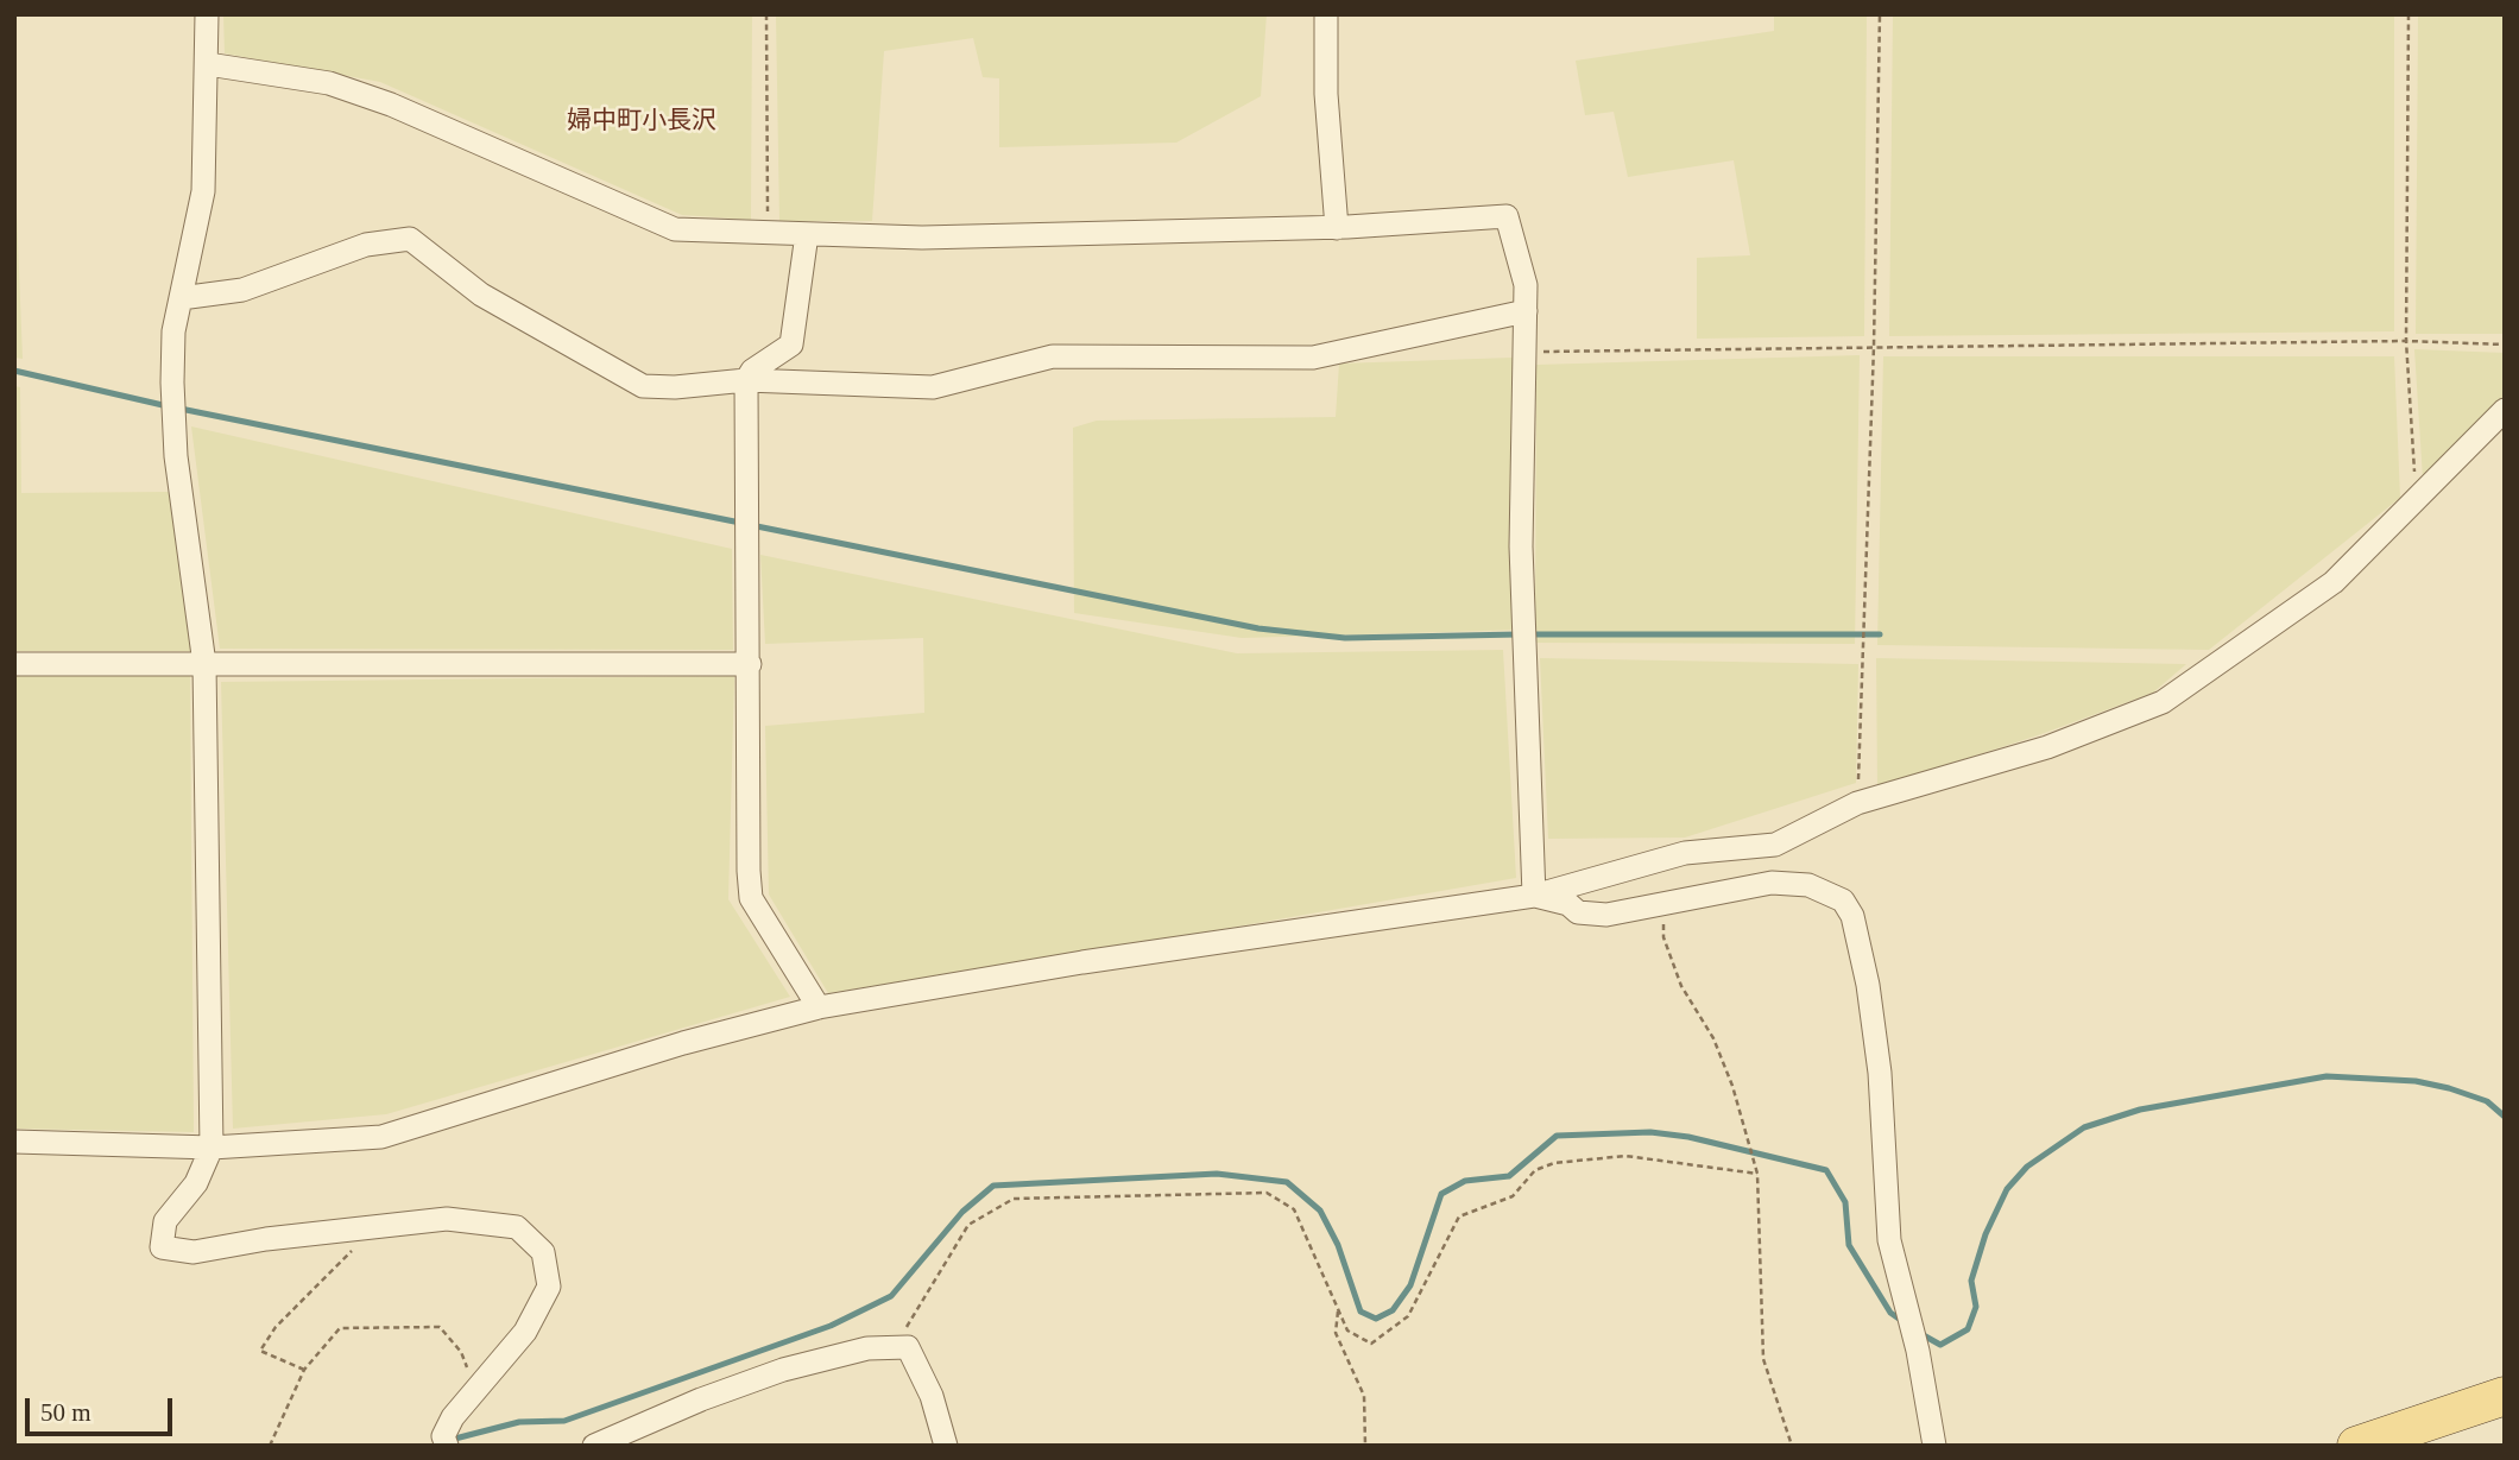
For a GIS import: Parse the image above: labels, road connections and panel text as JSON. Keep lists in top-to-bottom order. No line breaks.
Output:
{"districts":["婦中町小長沢"],"scale_bar":"50 m"}
